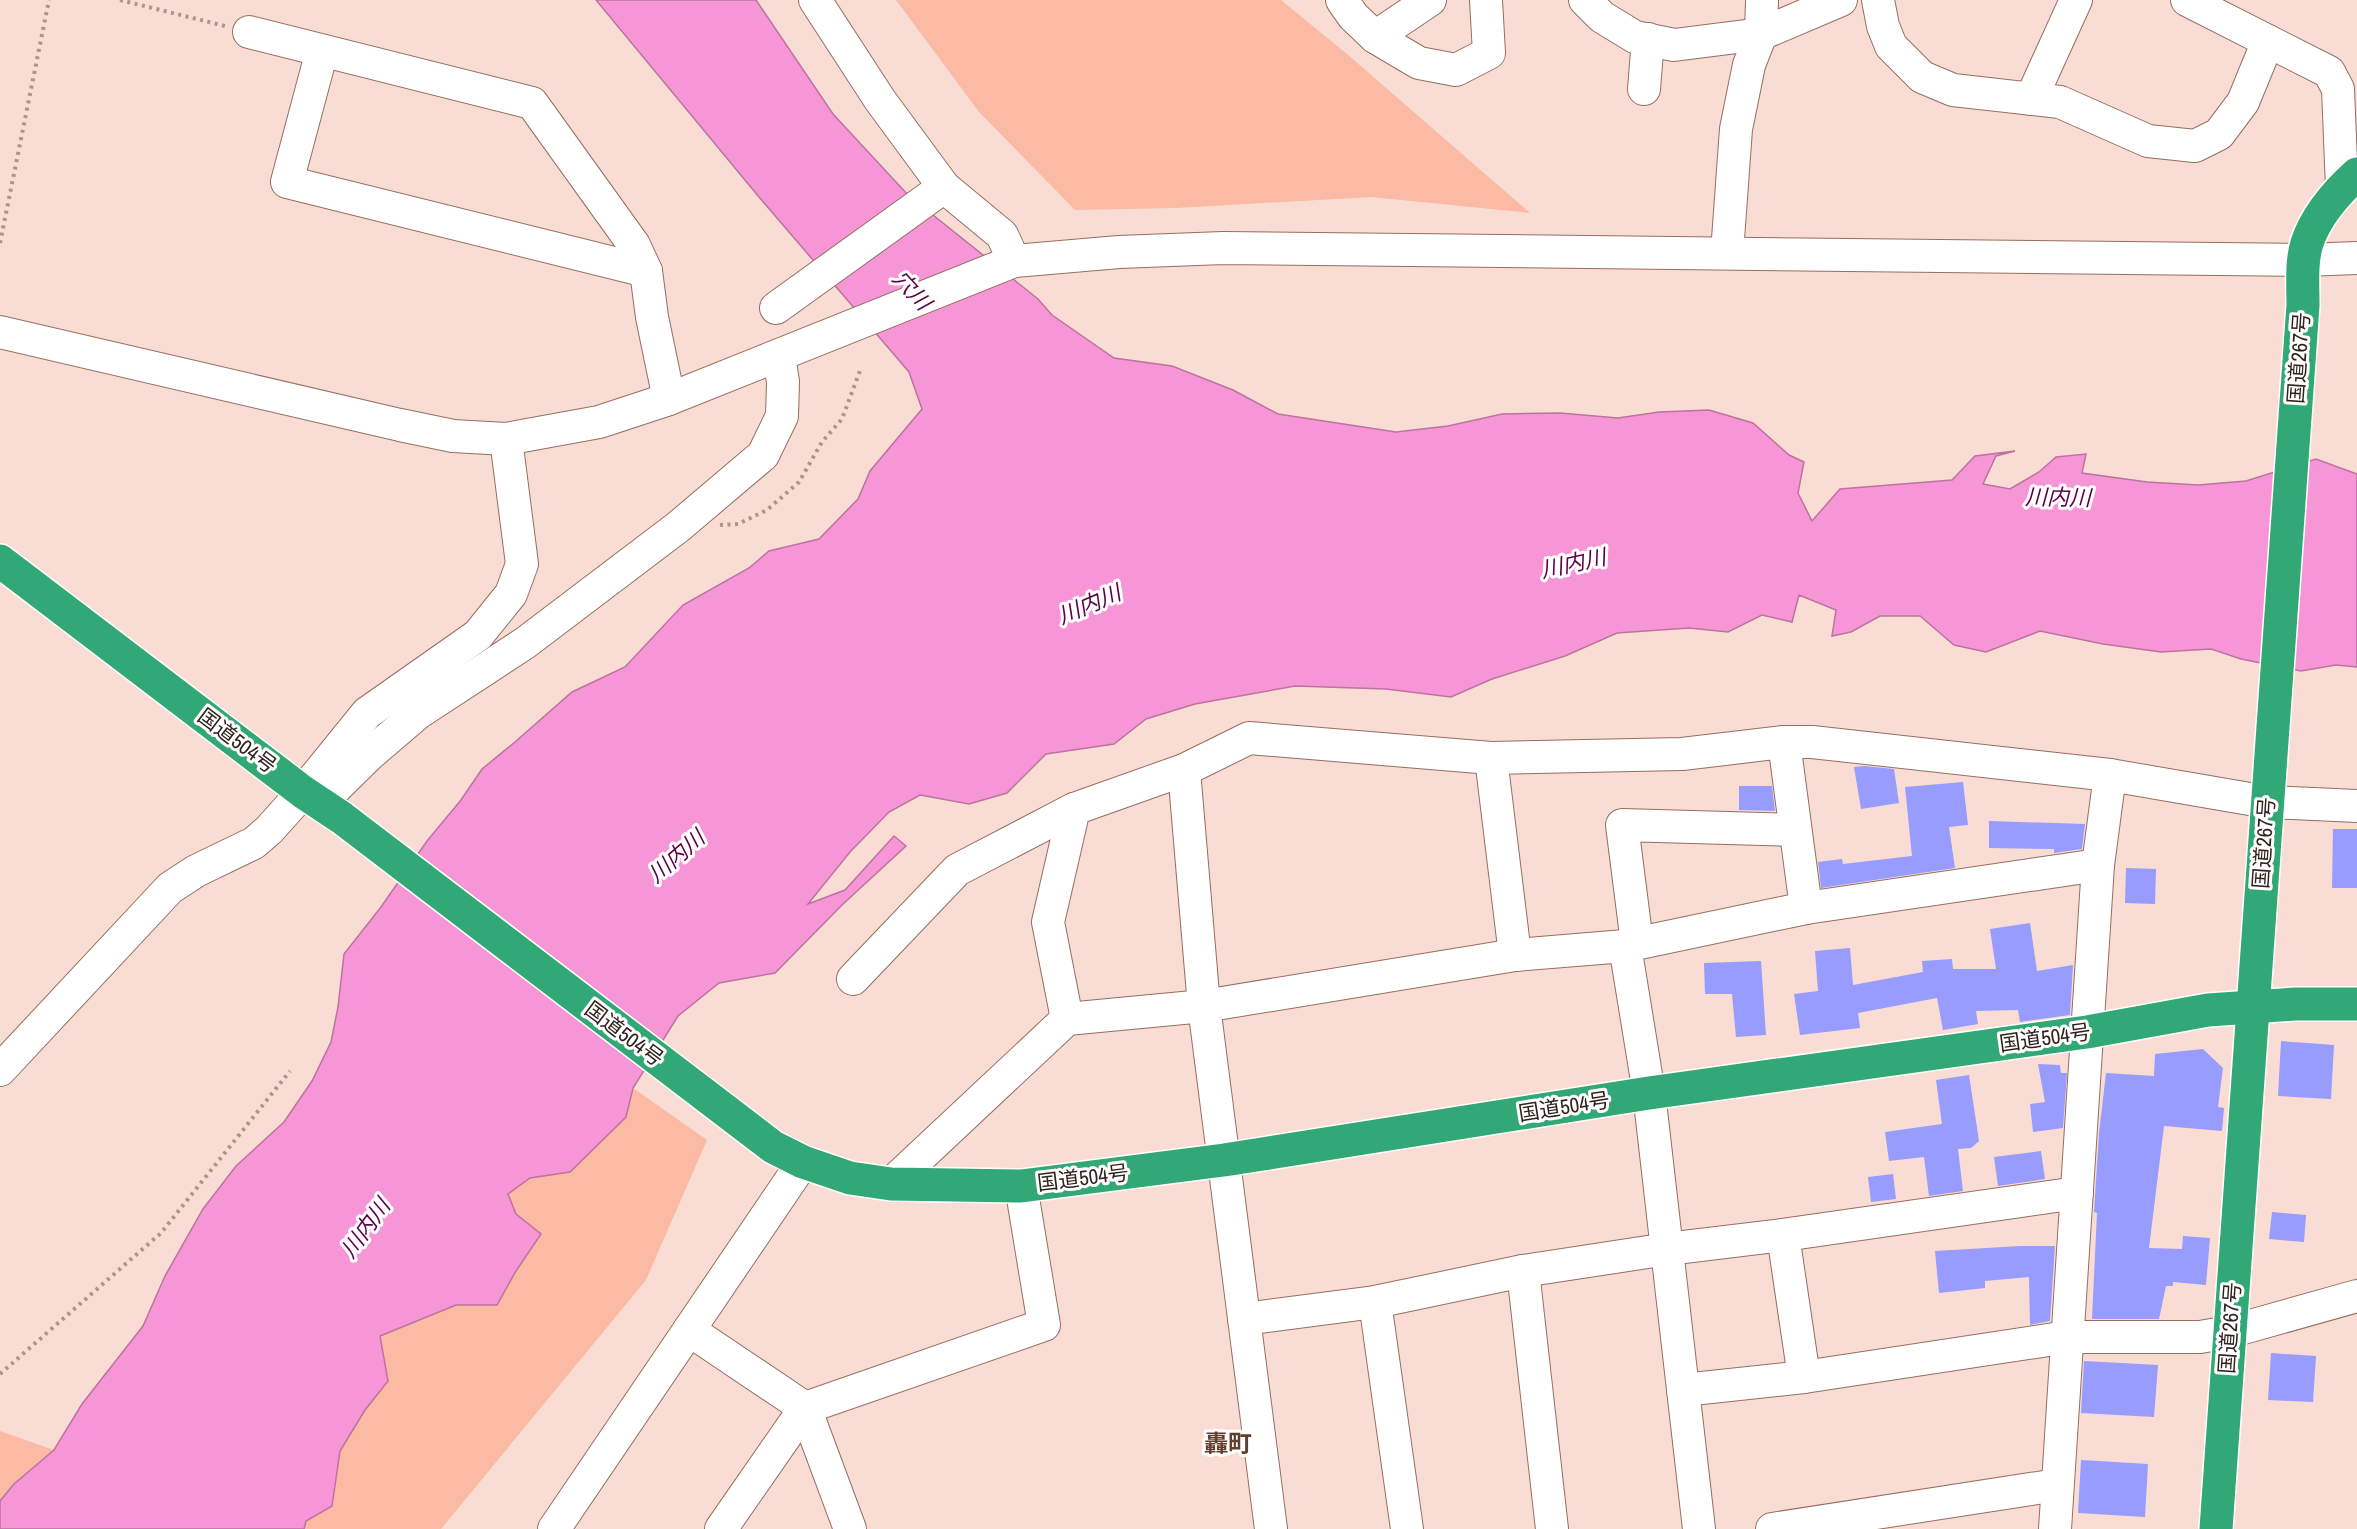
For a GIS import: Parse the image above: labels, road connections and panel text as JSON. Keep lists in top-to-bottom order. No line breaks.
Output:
{"streets":{"highway":["国道267号","国道504号"]},"crossings":[["国道267号","国道504号"]],"districts":["轟町"],"water":["穴川","川内川"]}
